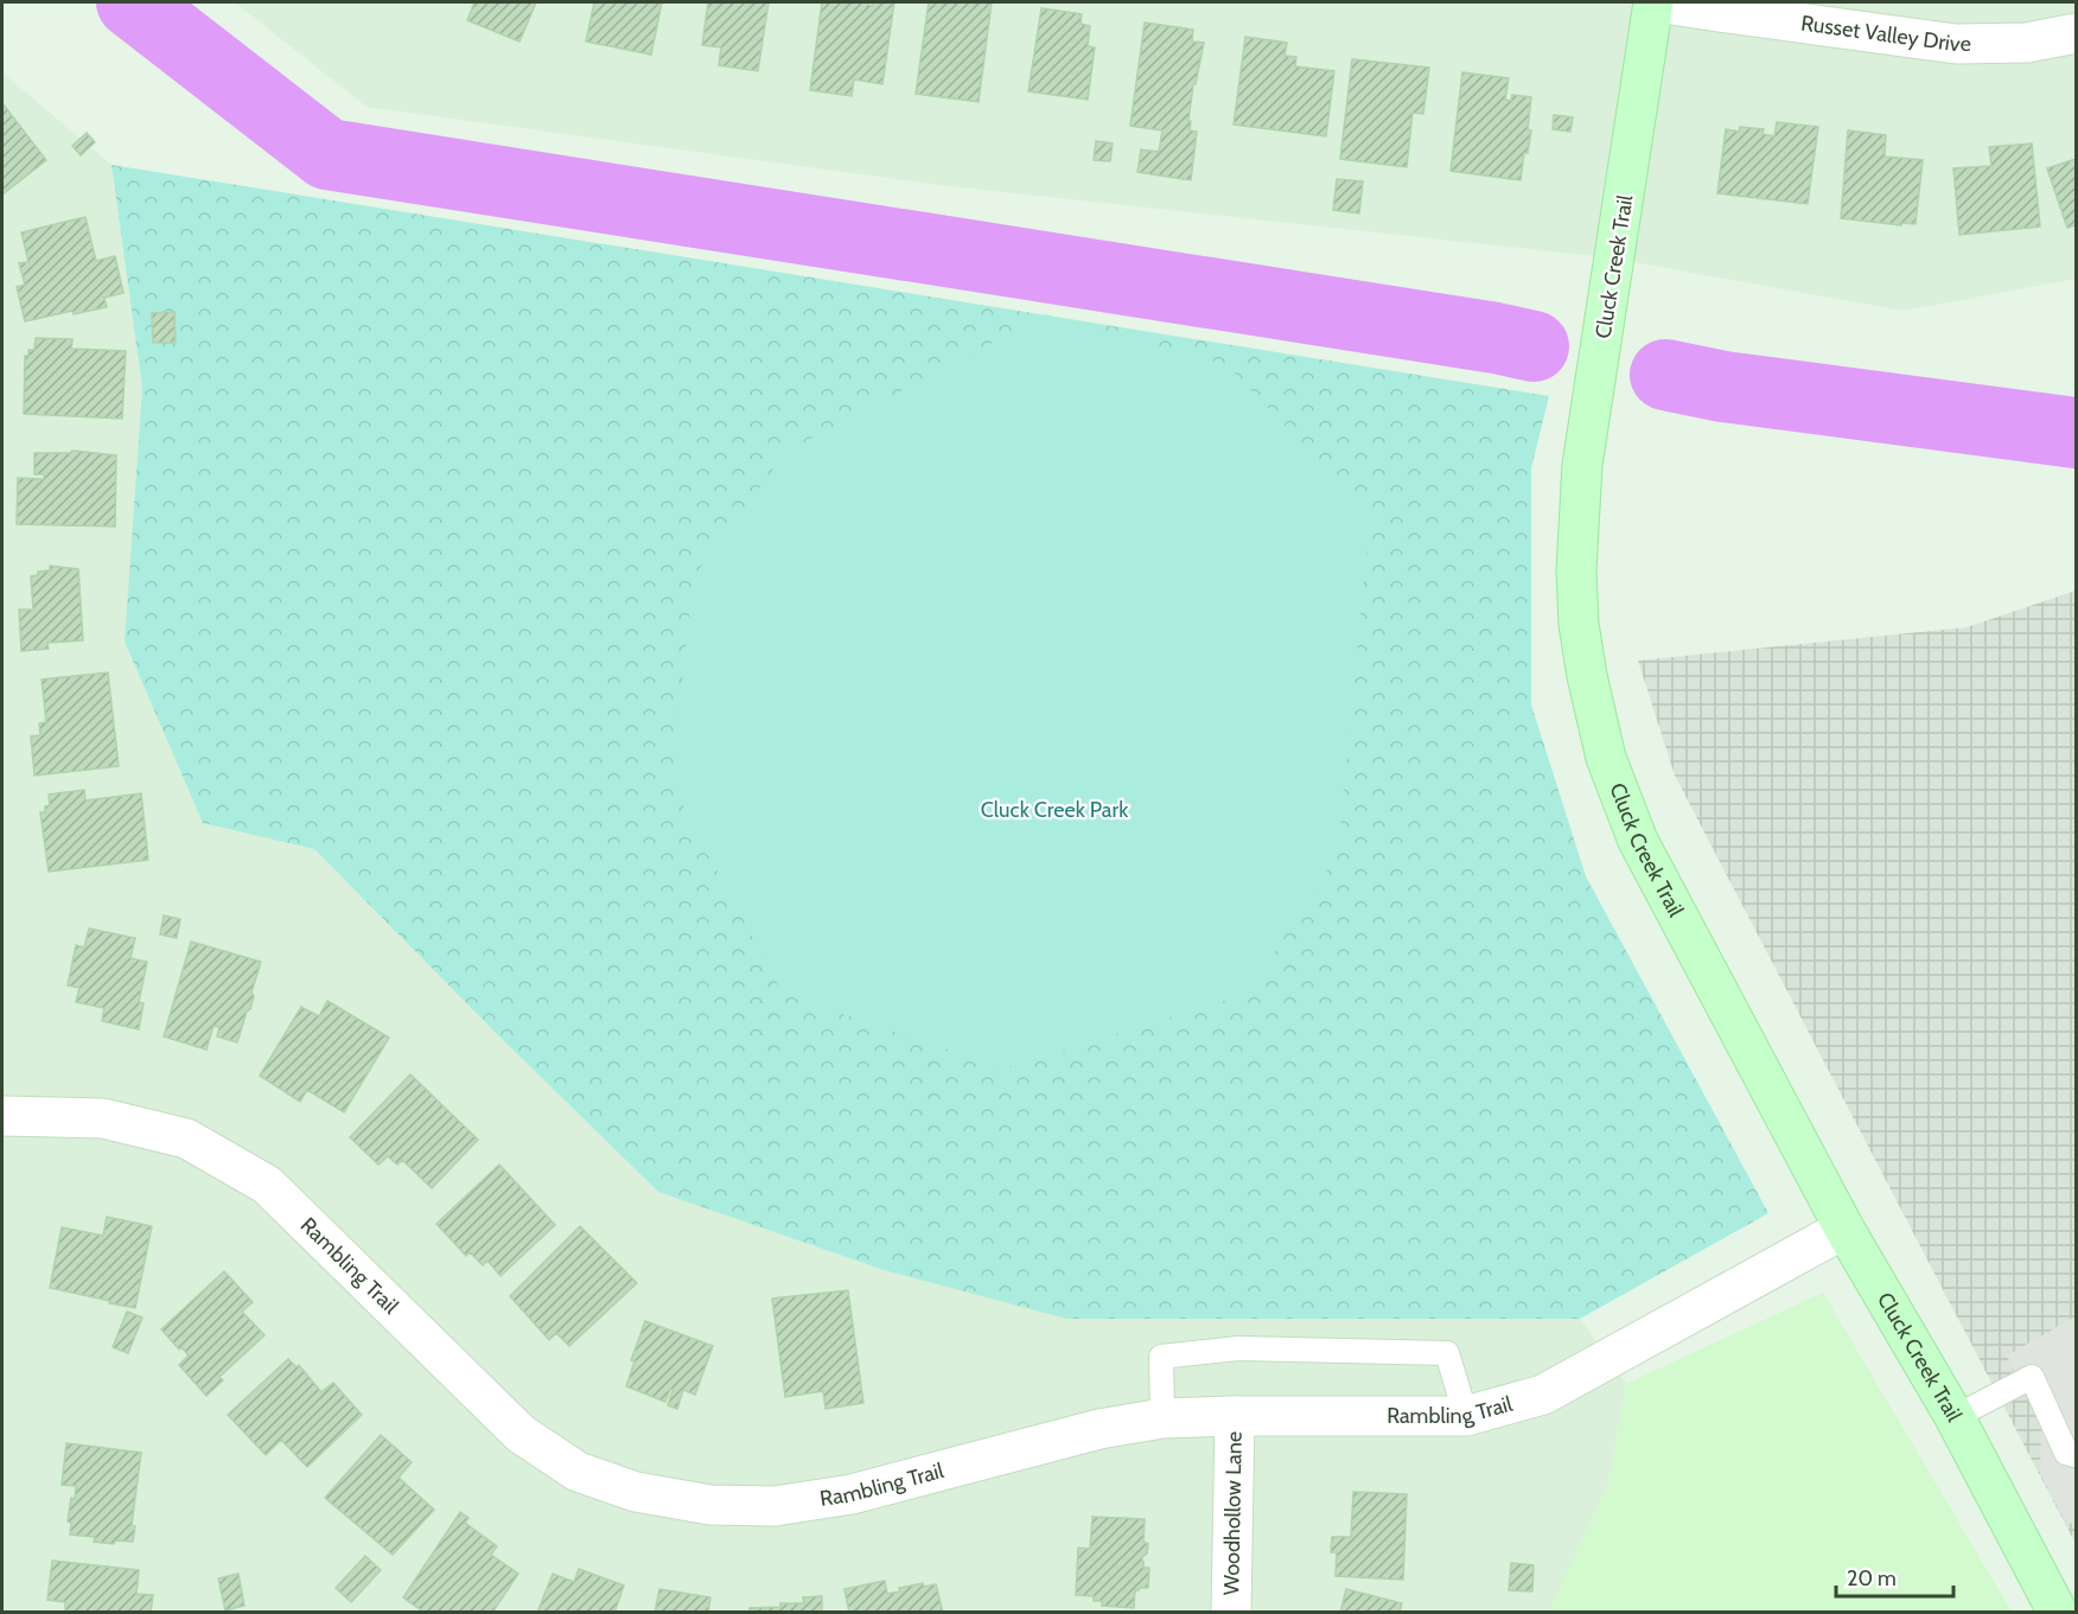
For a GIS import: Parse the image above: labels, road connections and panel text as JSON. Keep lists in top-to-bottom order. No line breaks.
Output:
{"streets":{"street":["Russet Valley Drive","Cluck Creek Trail","Rambling Trail","Woodhollow Lane"]},"crossings":[["Russet Valley Drive","Cluck Creek Trail"],["Cluck Creek Trail","Rambling Trail"],["Rambling Trail","Woodhollow Lane"]],"parks":["Cluck Creek Park"],"scale_bar":"20 m"}
